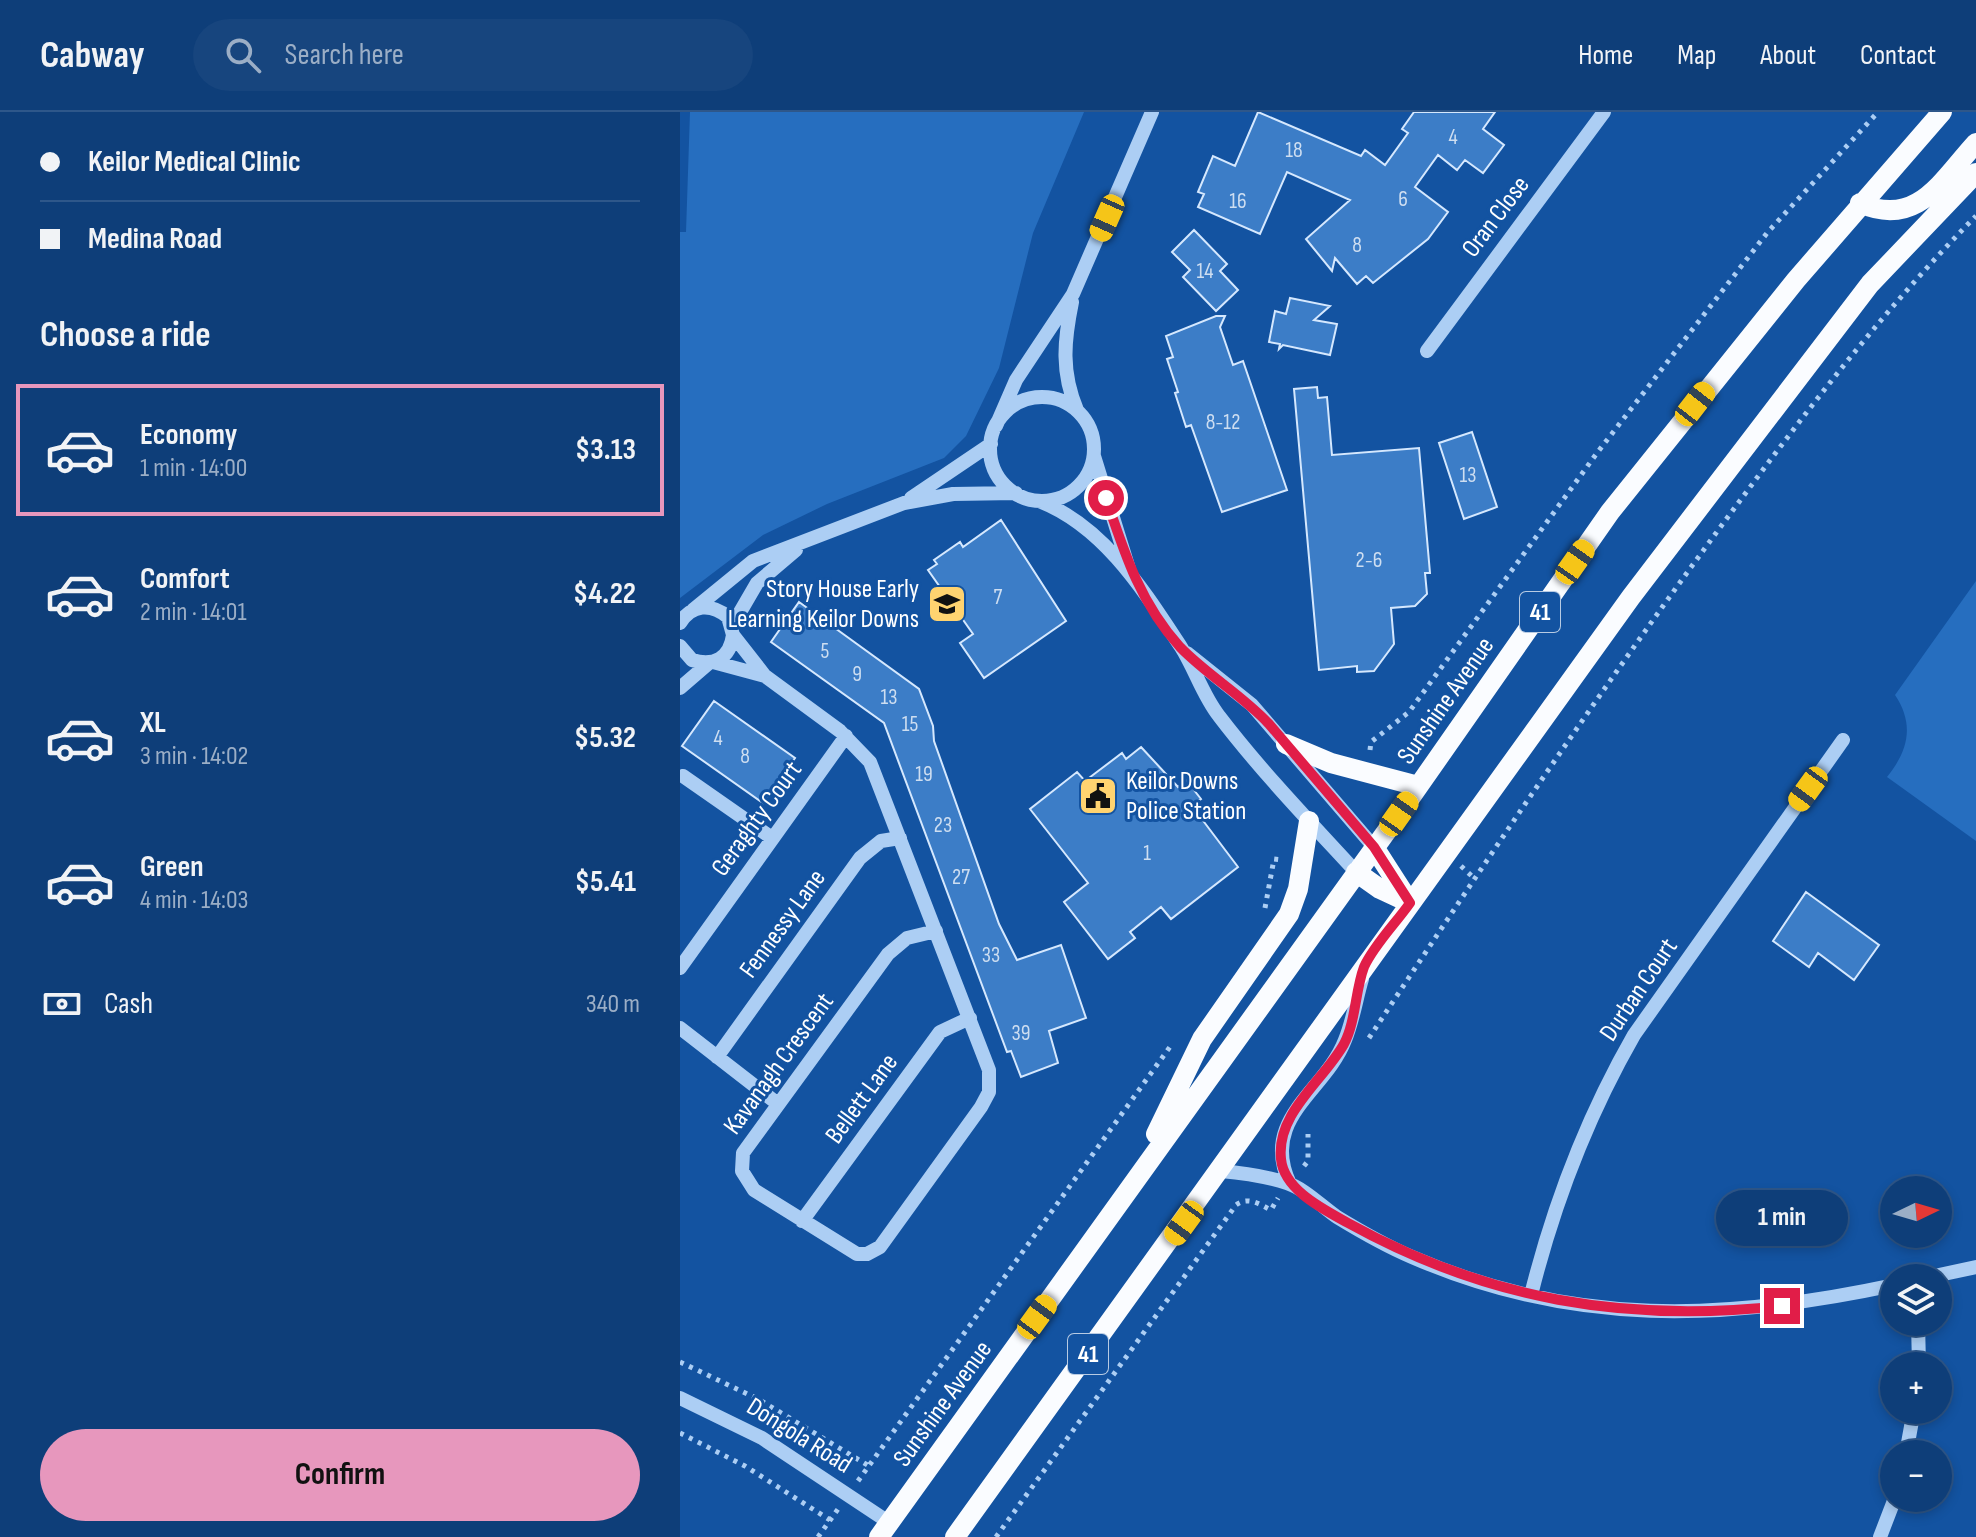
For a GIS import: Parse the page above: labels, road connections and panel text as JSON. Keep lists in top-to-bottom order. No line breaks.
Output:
{"streets":{"main road":["41","Sunshine Avenue"],"street":["Oran Close","Geraghty Court","Fennessy Lane","Durban Court","Kavanagh Crescent","Bellett Lane","Dongola Road"]},"crossings":[["Sunshine Avenue","Dongola Road"],["Geraghty Court","Kavanagh Crescent"],["Fennessy Lane","Kavanagh Crescent"],["Kavanagh Crescent","Bellett Lane"]],"places":{"school or university":["Story House Early Learning Keilor Downs"],"public building":["Keilor Downs Police Station"]},"house_numbers":["4","18","6","16","8","14","8-12","13","2-6","7","5","9","13","15","4","8","19","23","1","27","33","39"],"north":"right","page":{"header":"Cabway","search":"Search here","nav":["Home","Map","About","Contact"],"banner":["Keilor Medical Clinic","Medina Road"],"heading":"Choose a ride","list":[{"name":"Economy","note":"1 min · 14:00","value":"$3.13"},{"name":"Comfort","note":"2 min · 14:01","value":"$4.22"},{"name":"XL","note":"3 min · 14:02","value":"$5.32"},{"name":"Green","note":"4 min · 14:03","value":"$5.41"}],"pay":["Cash","340 m"],"map_buttons":["+","−"],"bubble":"1 min","buttons":"Confirm"}}
